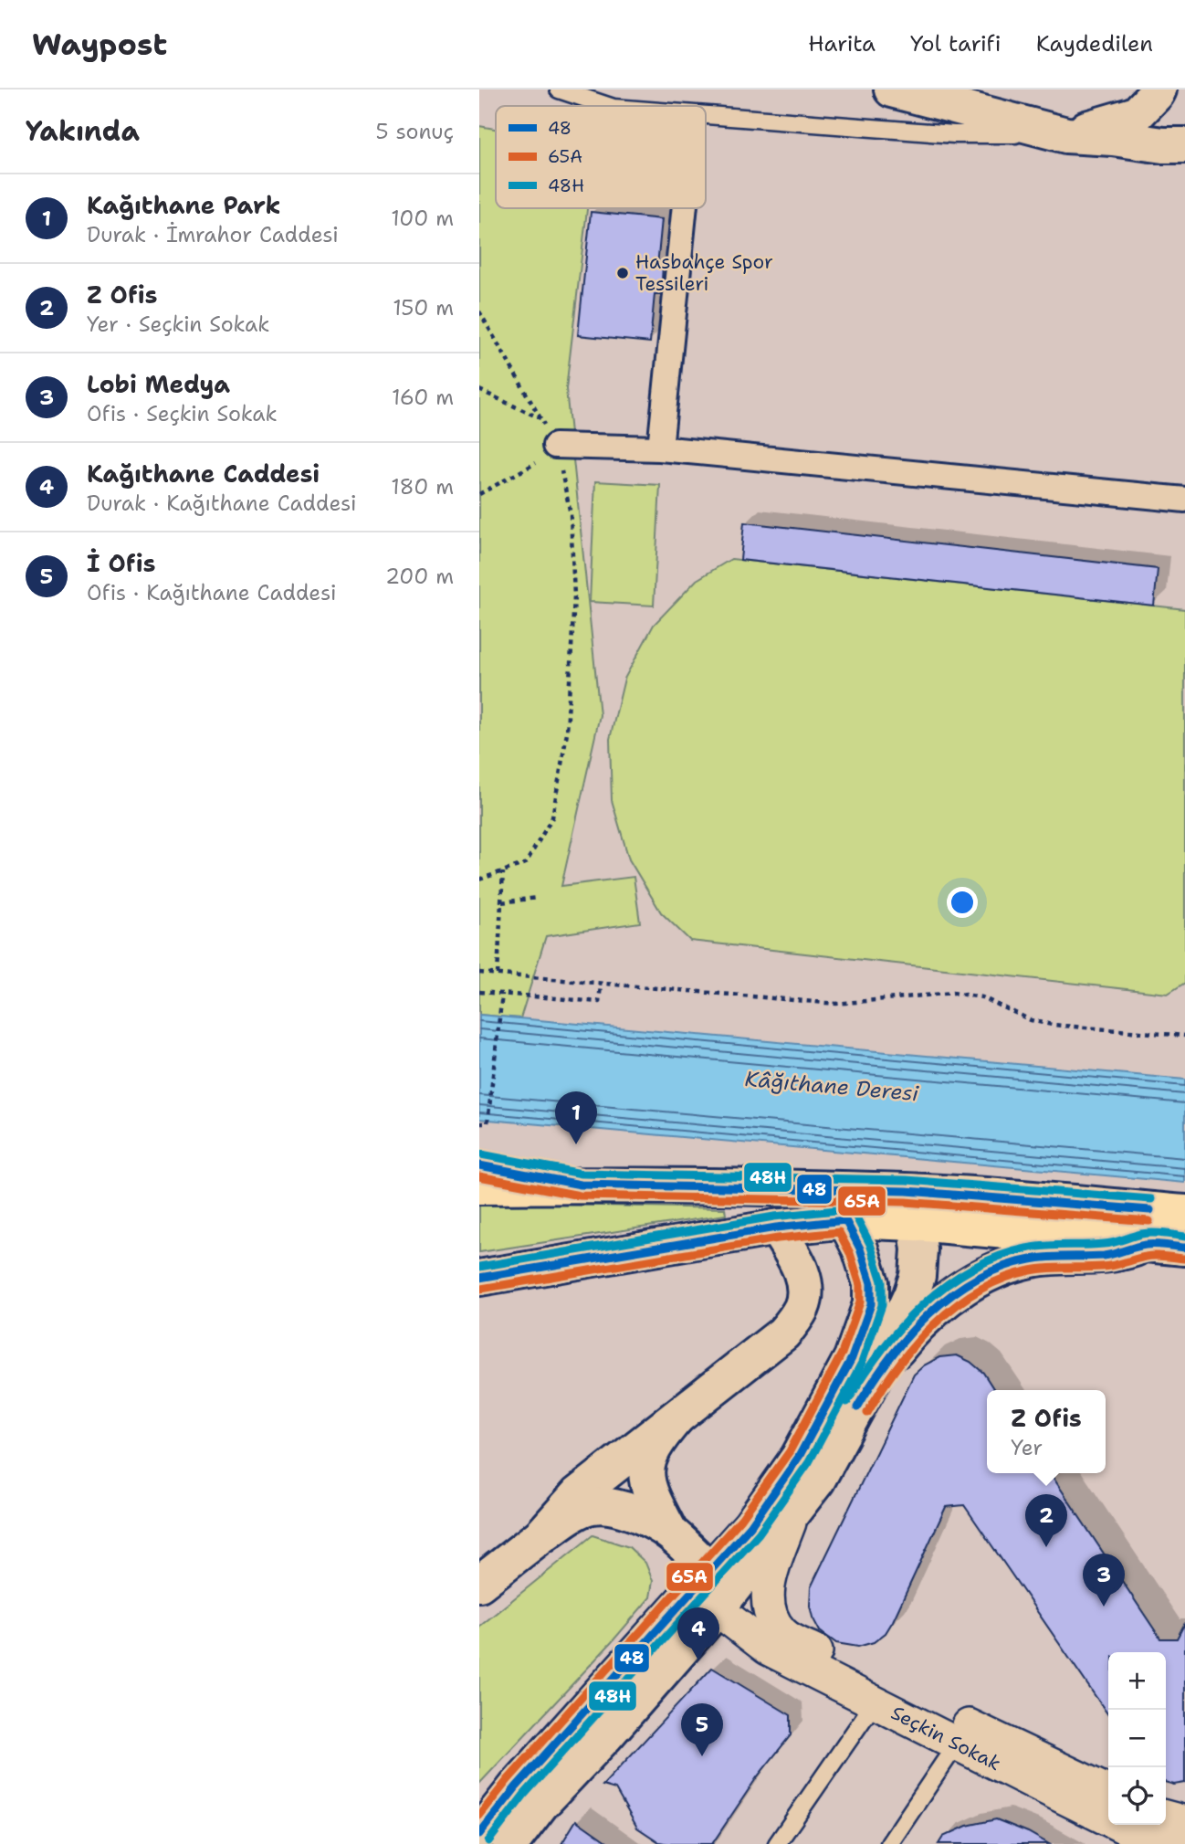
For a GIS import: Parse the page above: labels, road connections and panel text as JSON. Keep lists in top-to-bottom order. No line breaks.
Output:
{"streets":{"street":["Seçkin Sokak"]},"water":["Kâğıthane Deresi"],"places":["Hasbahçe Spor Tessileri"],"lines":["transit line 48H","transit line 48","transit line 65A"],"legend":["48","65A","48H"],"page":{"header":"Waypost","nav":["Harita","Yol tarifi","Kaydedilen"],"heading":["Yakında","5 sonuç"],"list":[{"mark":"1","name":"Kağıthane Park","note":"Durak · İmrahor Caddesi","value":"100 m"},{"mark":"2","name":"Z Ofis","note":"Yer · Seçkin Sokak","value":"150 m"},{"mark":"3","name":"Lobi Medya","note":"Ofis · Seçkin Sokak","value":"160 m"},{"mark":"4","name":"Kağıthane Caddesi","note":"Durak · Kağıthane Caddesi","value":"180 m"},{"mark":"5","name":"İ Ofis","note":"Ofis · Kağıthane Caddesi","value":"200 m"}],"pins":["1","2","3","4","5"],"popup":["Z Ofis","Yer"],"map_buttons":["+","−"]}}
